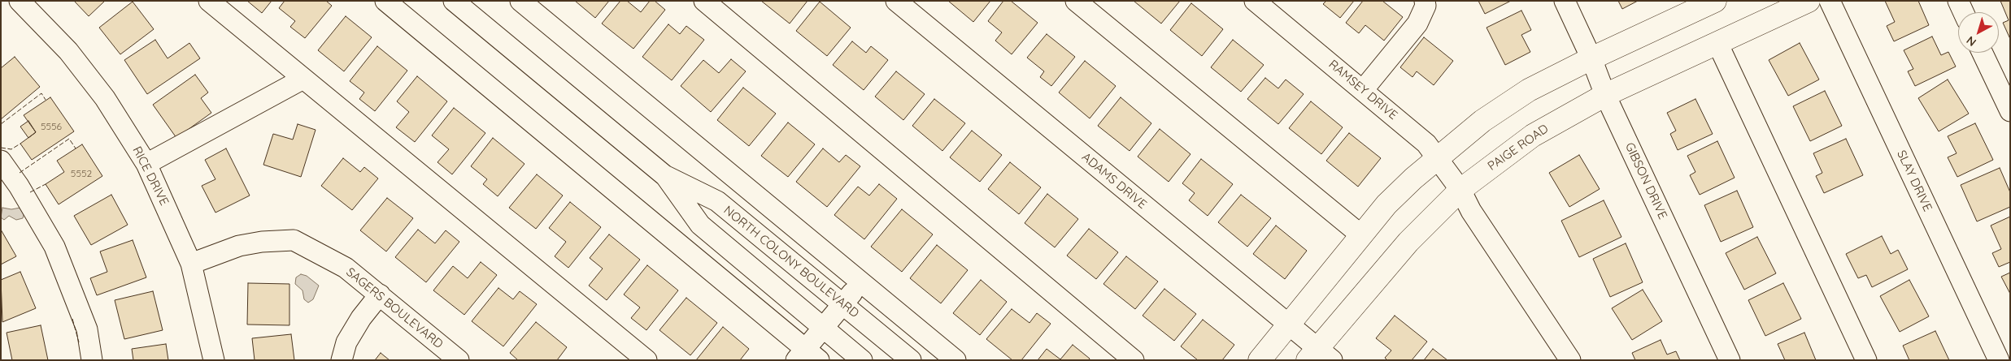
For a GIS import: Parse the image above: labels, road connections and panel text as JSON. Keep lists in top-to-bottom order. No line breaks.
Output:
{"streets":{"main road":["PAIGE ROAD"],"street":["RAMSEY DRIVE","RICE DRIVE","ADAMS DRIVE","GIBSON DRIVE","SLAY DRIVE","NORTH COLONY BOULEVARD","SAGERS BOULEVARD"]},"crossings":[["RAMSEY DRIVE","PAIGE ROAD"],["PAIGE ROAD","ADAMS DRIVE"],["PAIGE ROAD","GIBSON DRIVE"],["RICE DRIVE","SAGERS BOULEVARD"]],"house_numbers":["5556","5552"],"north":"bottom left"}
